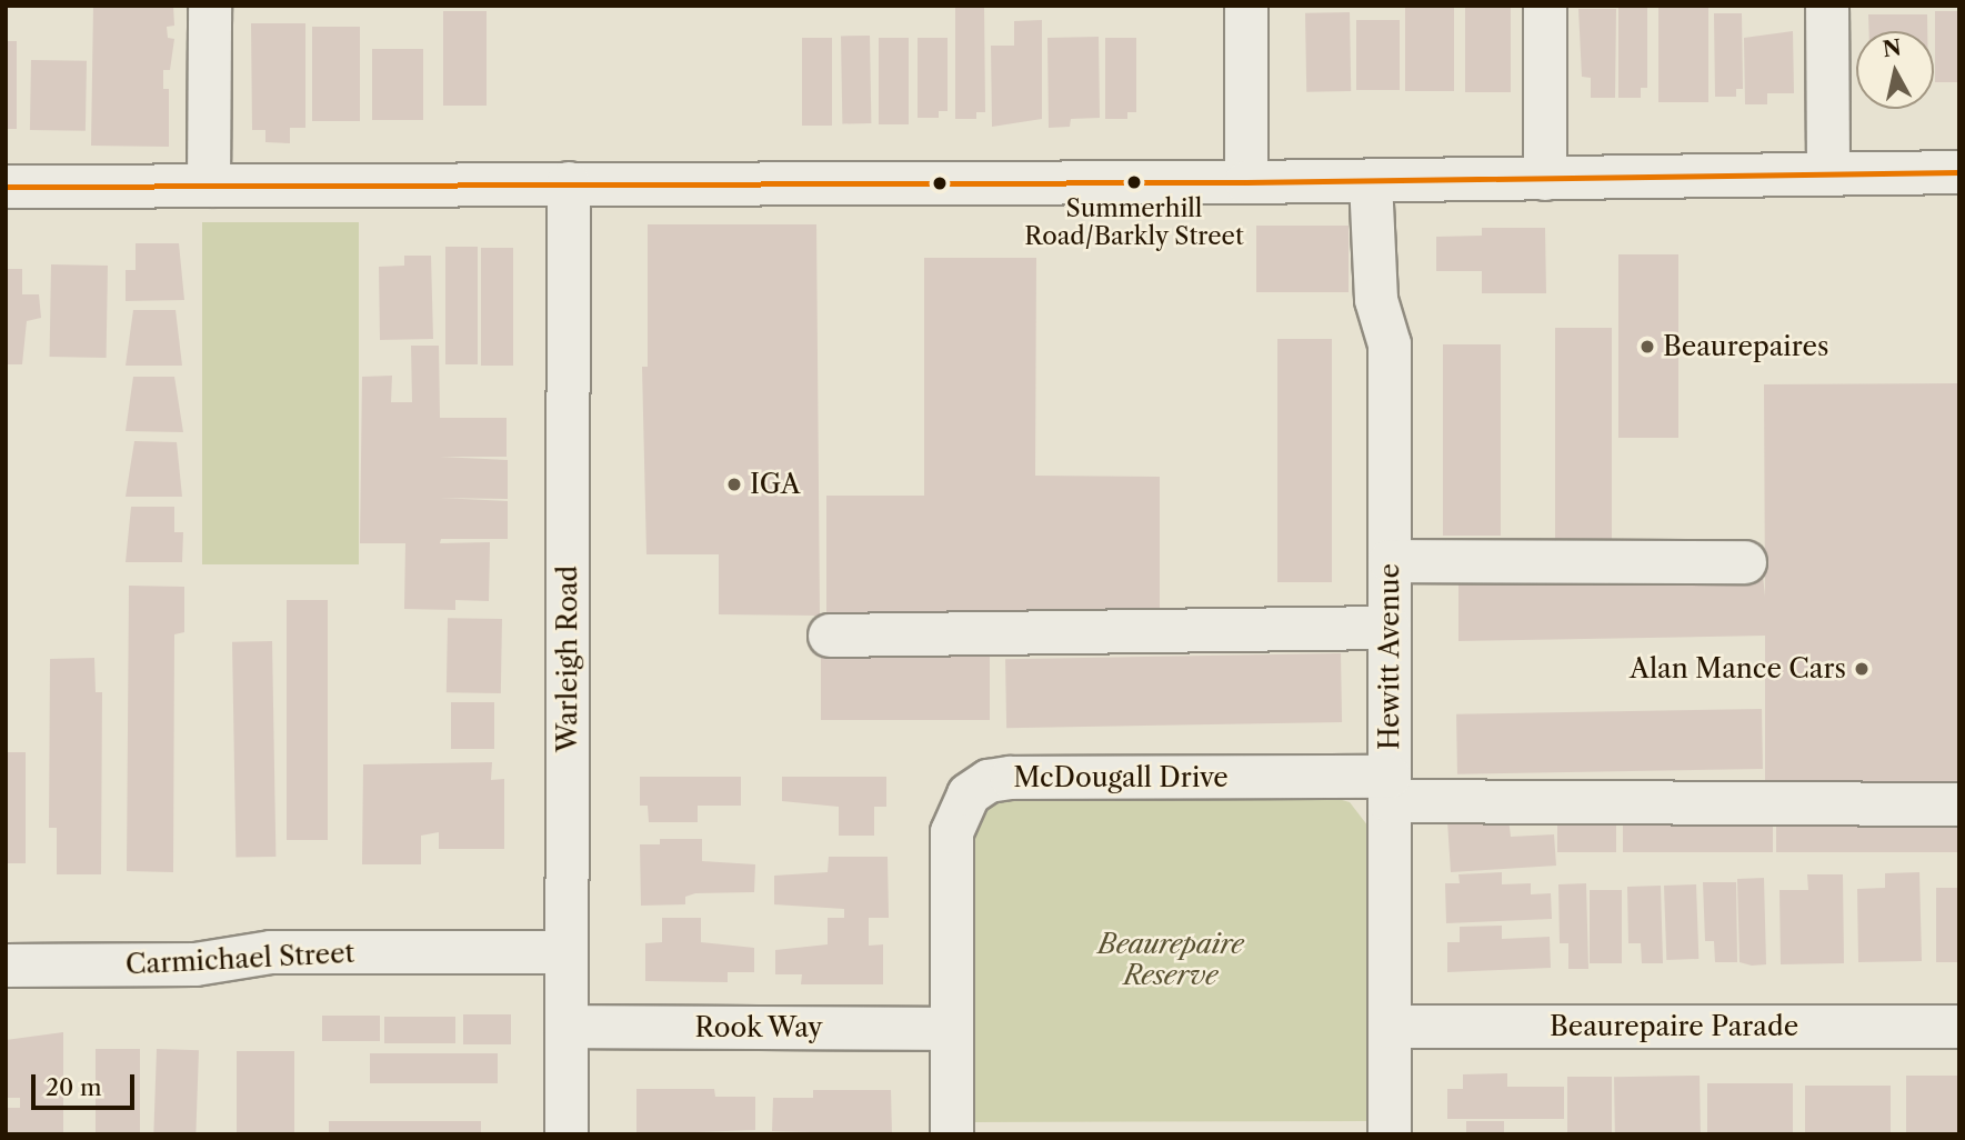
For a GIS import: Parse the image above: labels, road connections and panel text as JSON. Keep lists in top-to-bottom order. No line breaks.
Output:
{"streets":{"street":["Hewitt Avenue","Warleigh Road","McDougall Drive","Carmichael Street","Beaurepaire Parade","Rook Way"]},"crossings":[["Hewitt Avenue","McDougall Drive"],["Hewitt Avenue","Beaurepaire Parade"],["Warleigh Road","Carmichael Street"],["Warleigh Road","Rook Way"],["McDougall Drive","Rook Way"]],"parks":["Beaurepaire Reserve"],"places":["Summerhill Road/Barkly Street","Beaurepaires","IGA","Alan Mance Cars"],"scale_bar":"20 m","north":"top"}
